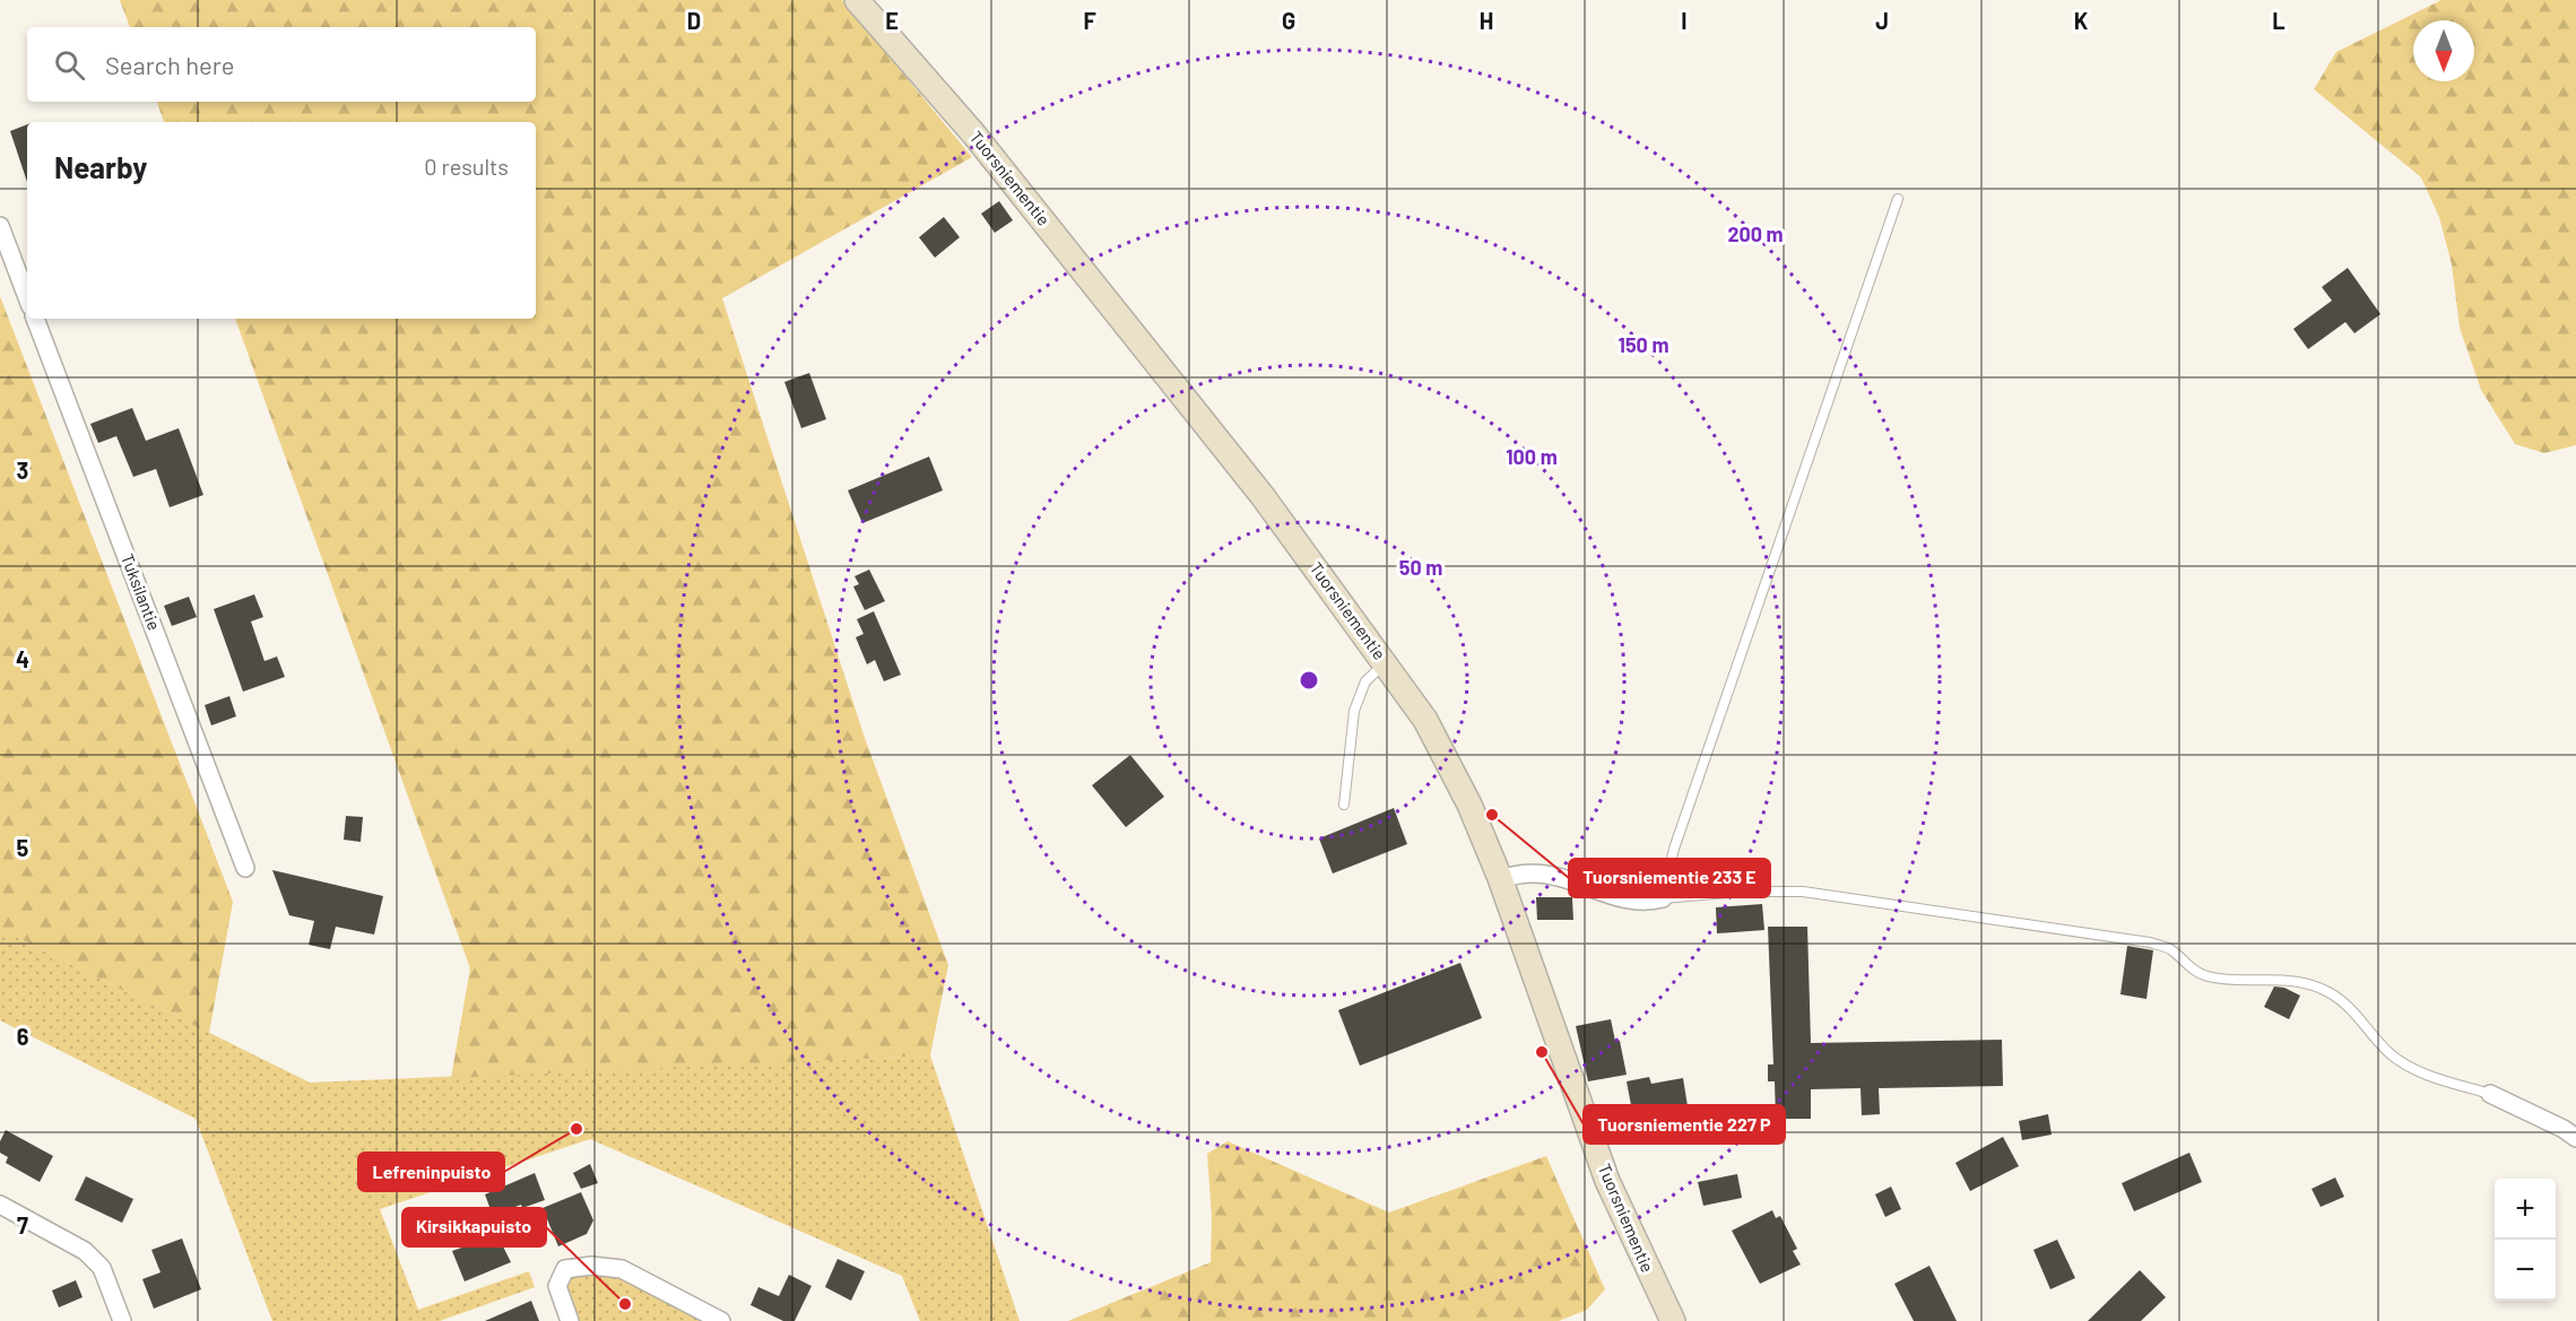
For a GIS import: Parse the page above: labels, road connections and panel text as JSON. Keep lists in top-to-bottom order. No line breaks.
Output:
{"streets":{"main road":["Tuorsniementie"],"street":["Tuksilantie"]},"places":["Tuorsniementie 233 E","Tuorsniementie 227 P","Lefreninpuisto","Kirsikkapuisto"],"north":"bottom","page":{"search":"Search here","heading":["Nearby","0 results"],"map_buttons":["+","−"]},"grid":{"columns":["D","E","F","G","H","I","J","K","L"],"rows":["3","4","5","6","7"]},"rings":["200 m","150 m","100 m","50 m"]}
